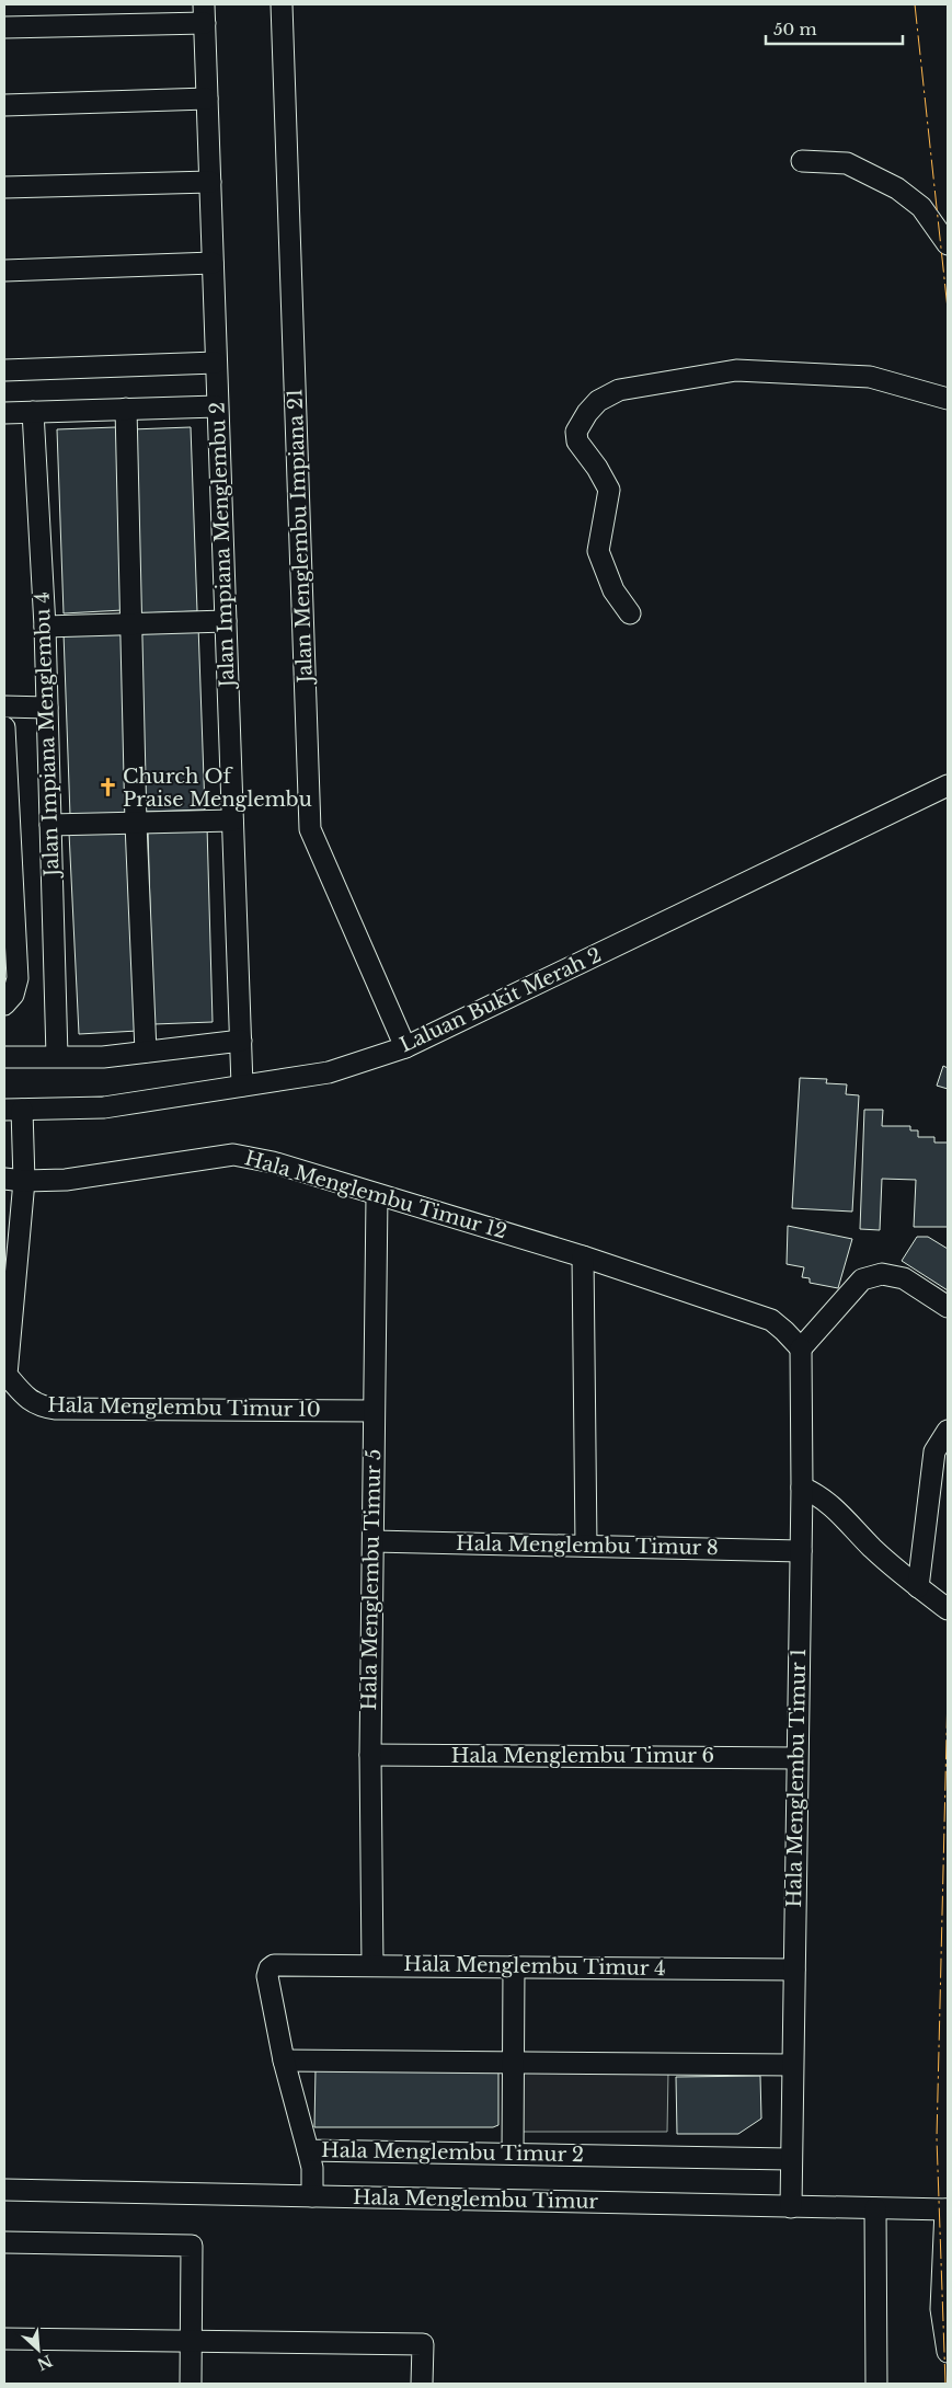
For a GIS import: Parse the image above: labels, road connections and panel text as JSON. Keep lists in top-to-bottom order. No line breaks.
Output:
{"streets":{"street":["Jalan Menglembu Impiana 21","Jalan Impiana Menglembu 2","Jalan Impiana Menglembu 4","Laluan Bukit Merah 2","Hala Menglembu Timur 12","Hala Menglembu Timur 10","Hala Menglembu Timur 8","Hala Menglembu Timur 5","Hala Menglembu Timur 6","Hala Menglembu Timur 1","Hala Menglembu Timur 4","Hala Menglembu Timur 2","Hala Menglembu Timur"]},"crossings":[["Jalan Menglembu Impiana 21","Laluan Bukit Merah 2"],["Jalan Impiana Menglembu 2","Laluan Bukit Merah 2"],["Hala Menglembu Timur 12","Hala Menglembu Timur 10"],["Hala Menglembu Timur 12","Hala Menglembu Timur 5"],["Hala Menglembu Timur 12","Hala Menglembu Timur 1"],["Hala Menglembu Timur 10","Hala Menglembu Timur 5"],["Hala Menglembu Timur 8","Hala Menglembu Timur 5"],["Hala Menglembu Timur 8","Hala Menglembu Timur 1"],["Hala Menglembu Timur 5","Hala Menglembu Timur 6"],["Hala Menglembu Timur 5","Hala Menglembu Timur 4"],["Hala Menglembu Timur 6","Hala Menglembu Timur 1"],["Hala Menglembu Timur 1","Hala Menglembu Timur 4"],["Hala Menglembu Timur 1","Hala Menglembu Timur 2"],["Hala Menglembu Timur 1","Hala Menglembu Timur"],["Hala Menglembu Timur 4","Hala Menglembu Timur 2"]],"places":{"church":["Church Of Praise Menglembu"]},"scale_bar":"50 m","north":"bottom right"}
